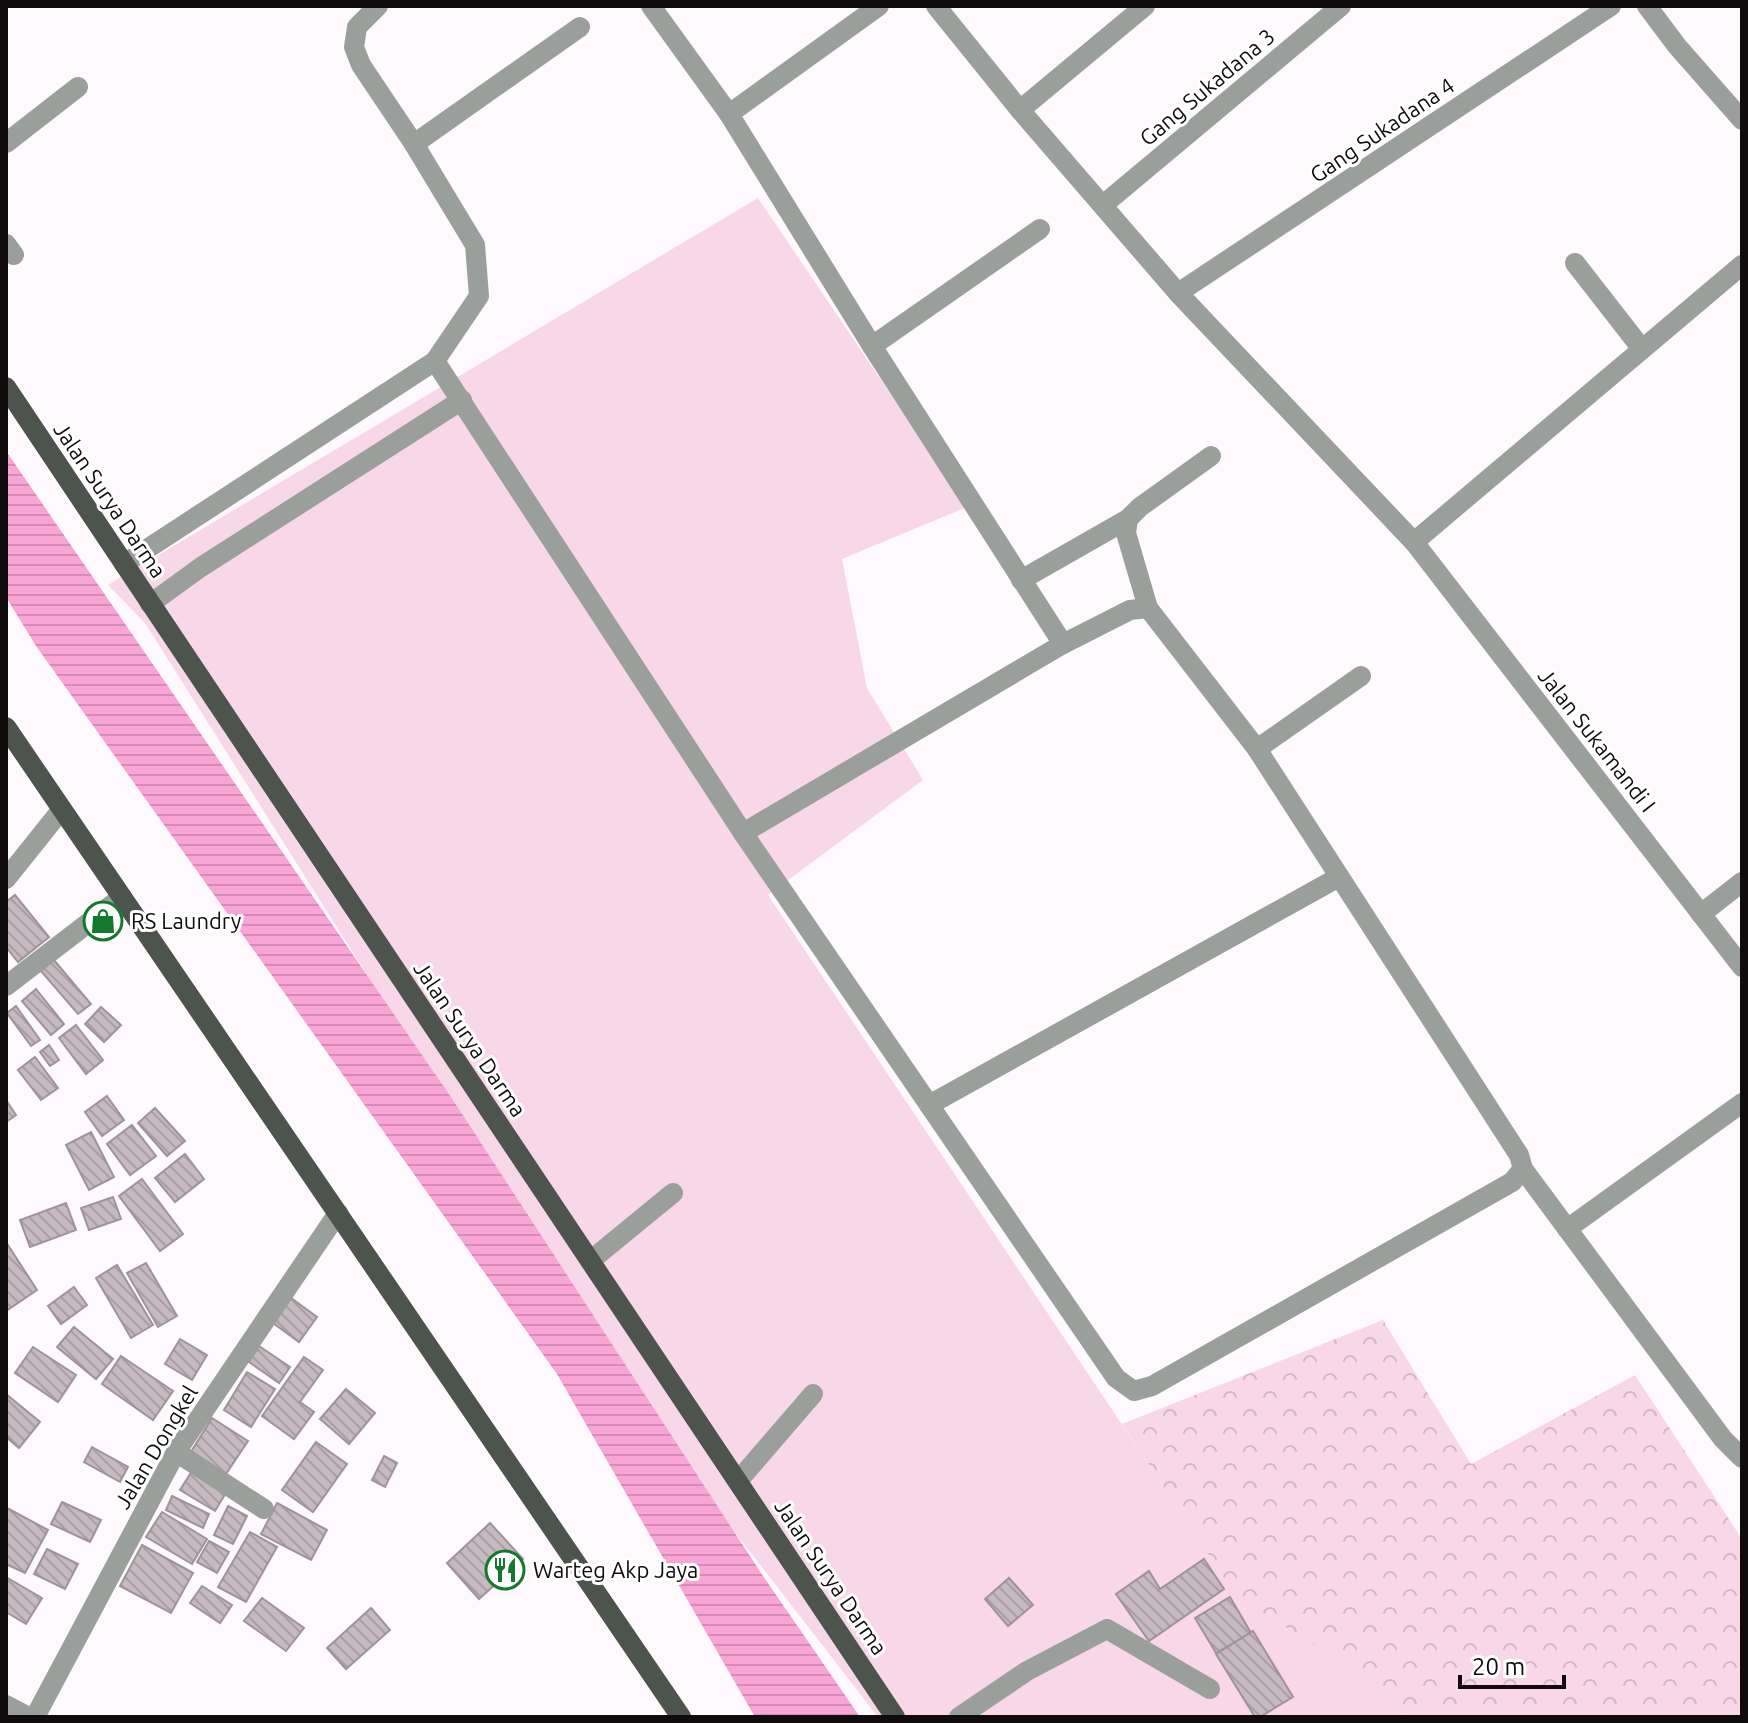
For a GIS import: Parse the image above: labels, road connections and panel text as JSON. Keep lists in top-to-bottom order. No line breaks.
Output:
{"streets":{"main road":["Jalan Surya Darma"],"street":["Gang Sukadana 3","Gang Sukadana 4","Jalan Sukamandi I","Jalan Dongkel"]},"crossings":[["Gang Sukadana 3","Jalan Sukamandi I"],["Gang Sukadana 4","Jalan Sukamandi I"]],"places":{"shop":["RS Laundry"],"restaurant":["Warteg Akp Jaya"]},"scale_bar":"20 m"}
